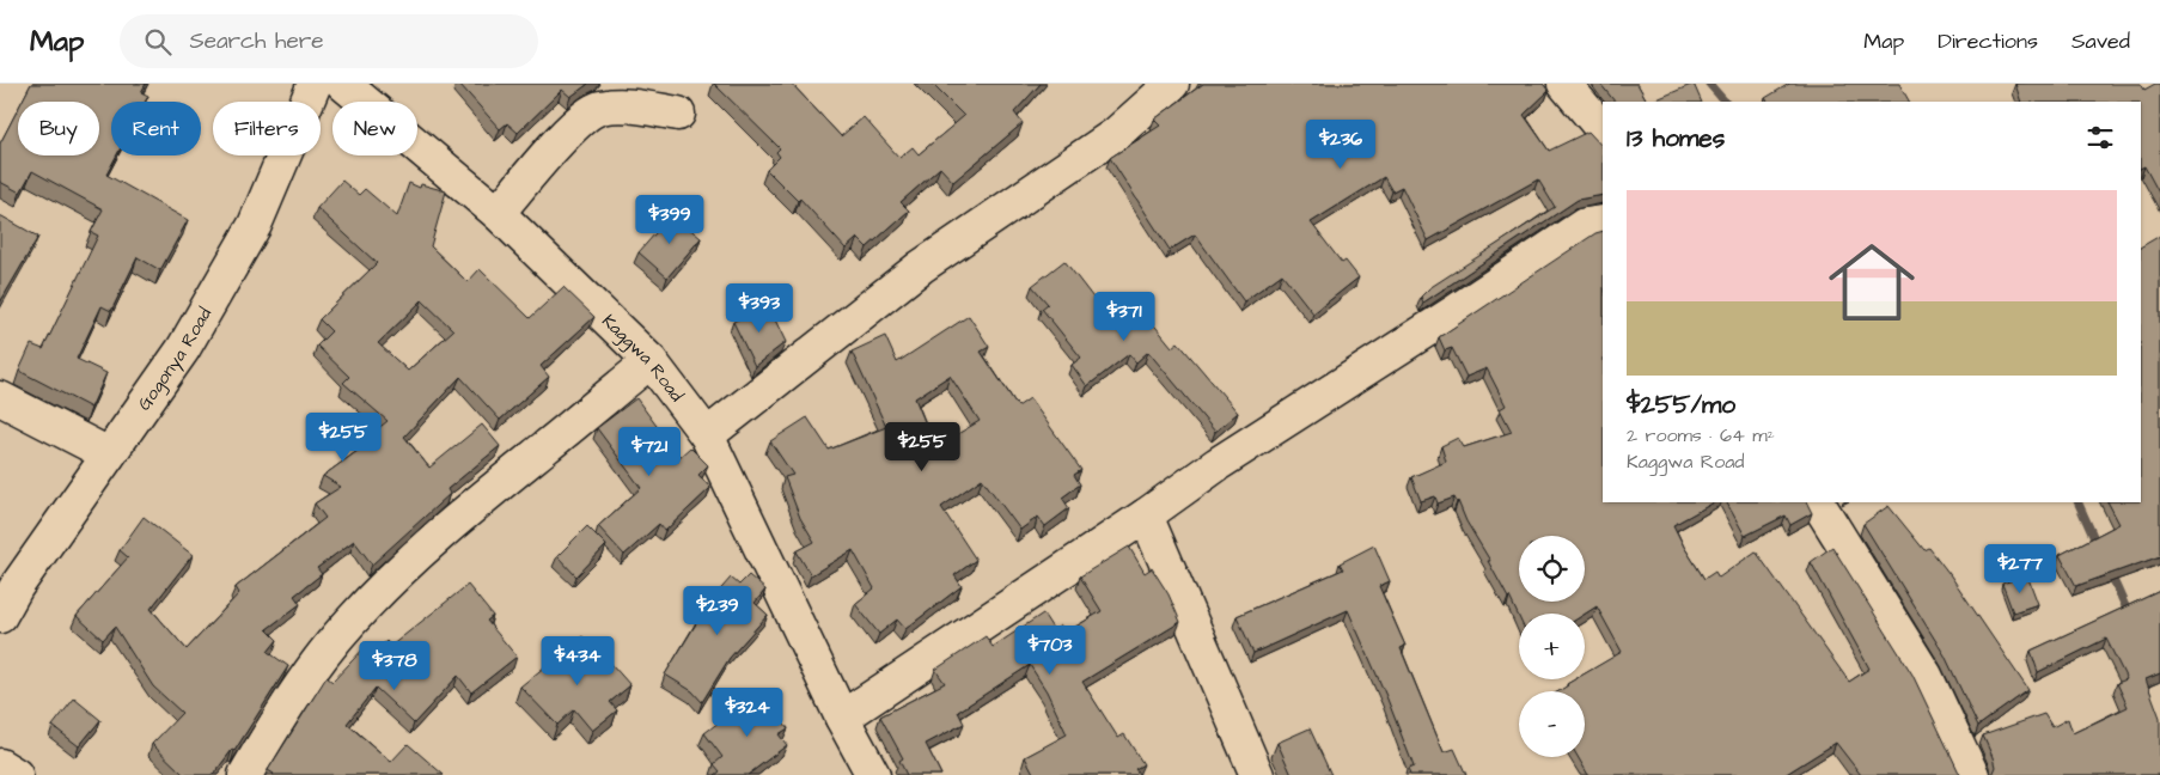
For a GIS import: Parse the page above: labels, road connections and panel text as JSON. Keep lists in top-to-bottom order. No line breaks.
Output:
{"streets":{"street":["Gogonya Road","Kaggwa Road"]},"page":{"header":"Map","search":"Search here","nav":["Map","Directions","Saved"],"chip":["Buy","Rent","Filters","New"],"heading":"13 homes","price":["$236","$399","$393","$371","$255","$255","$721","$277","$239","$703","$434","$378","$324"],"list":[{"name":"$255/mo","note":"2 rooms · 64 m² · Kaggwa Road"}],"map_buttons":["+","−"]}}
